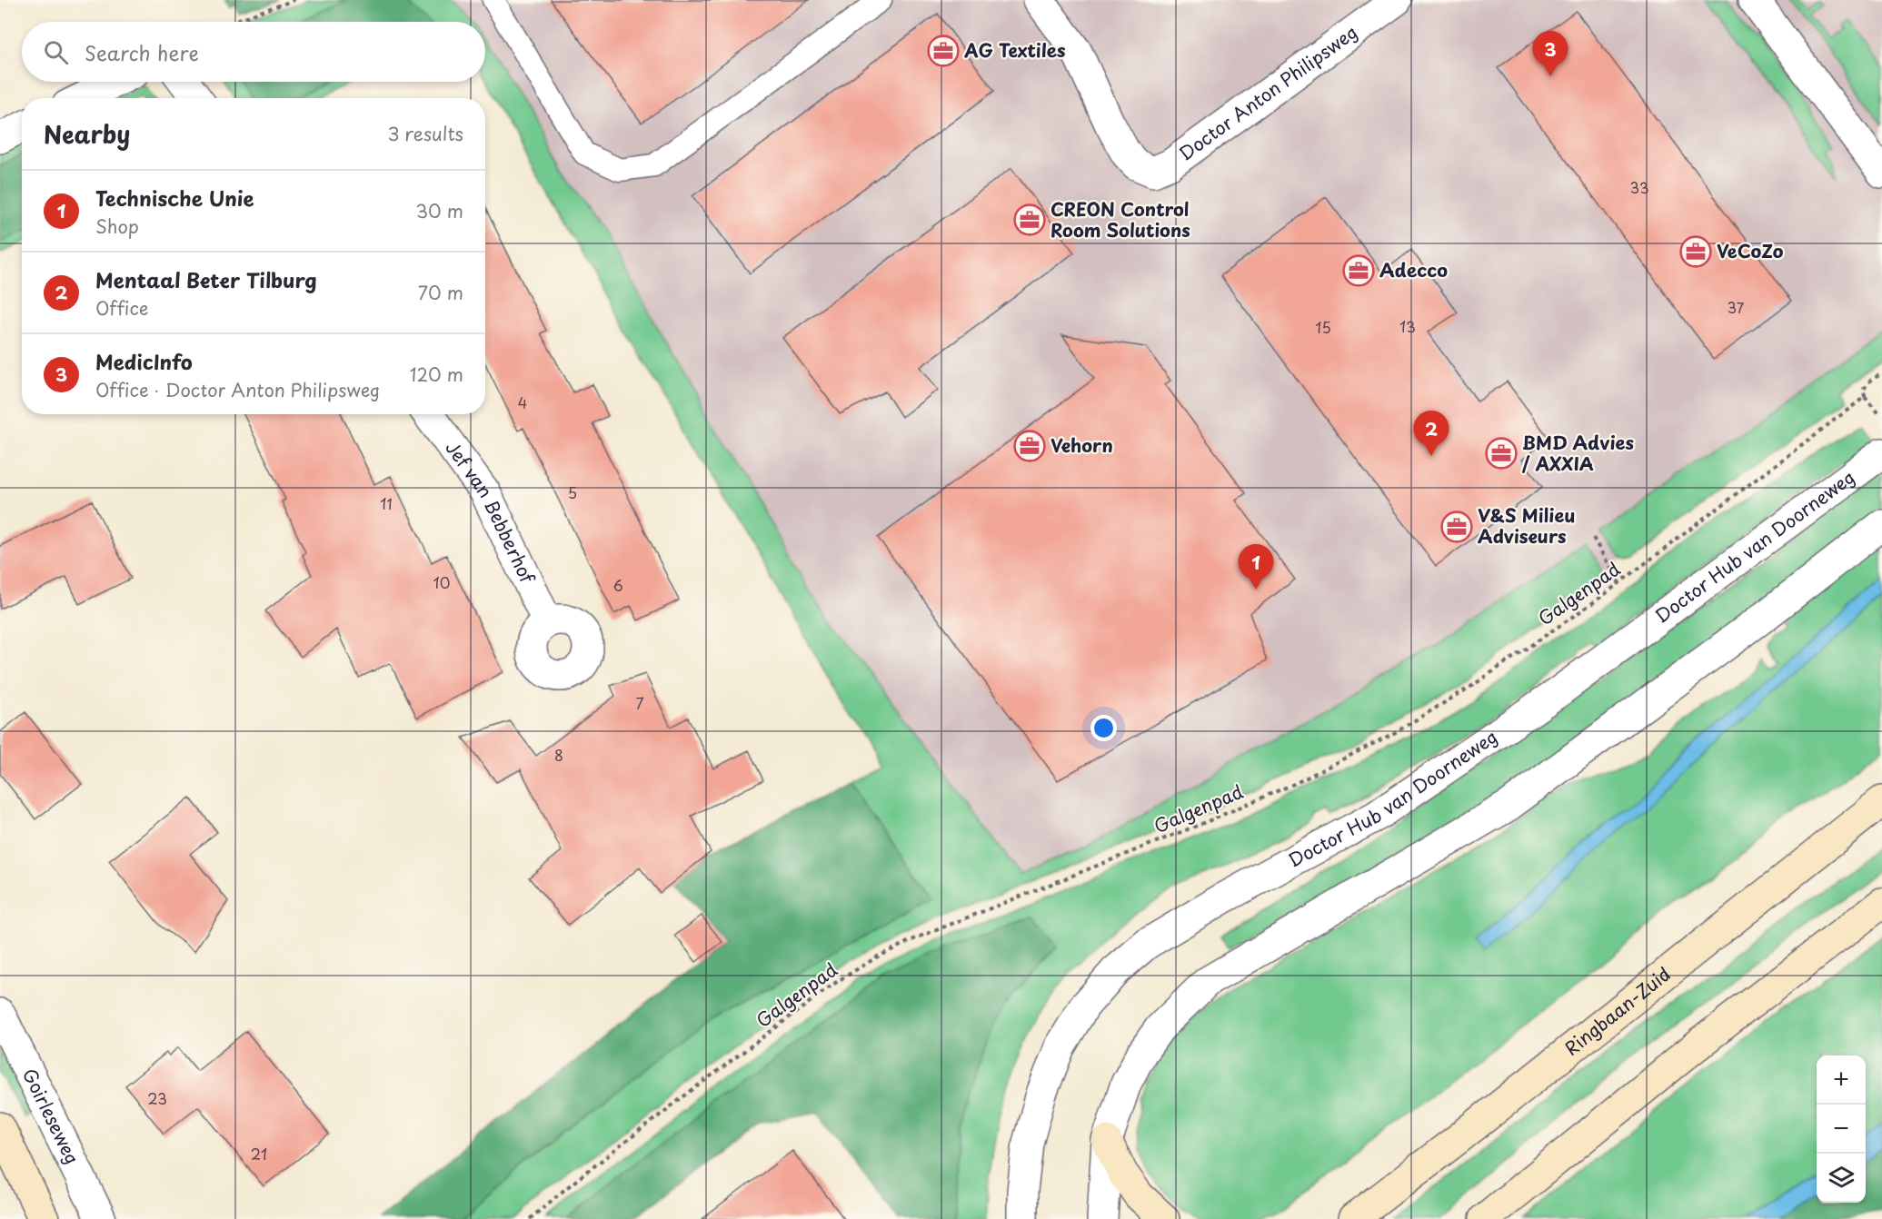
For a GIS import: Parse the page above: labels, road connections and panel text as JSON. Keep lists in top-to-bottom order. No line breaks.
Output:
{"streets":{"main road":["Ringbaan-Zuid"],"street":["Doctor Anton Philipsweg","Jef van Bebberhof","Doctor Hub van Doorneweg","Goirleseweg"],"path":["Galgenpad"]},"places":{"office":["AG Textiles","CREON Control Room Solutions","VeCoZo","Adecco","Vehorn","BMD Advies / AXXIA","V&S Milieu Adviseurs"]},"house_numbers":["33","37","13","15","4","5","11","10","6","7","8","23","21"],"page":{"search":"Search here","pins":["3","2","1"],"heading":["Nearby","3 results"],"list":[{"mark":"1","name":"Technische Unie","note":"Shop","value":"30 m"},{"mark":"2","name":"Mentaal Beter Tilburg","note":"Office","value":"70 m"},{"mark":"3","name":"MedicInfo","note":"Office · Doctor Anton Philipsweg","value":"120 m"}],"map_buttons":["+","−"]}}
